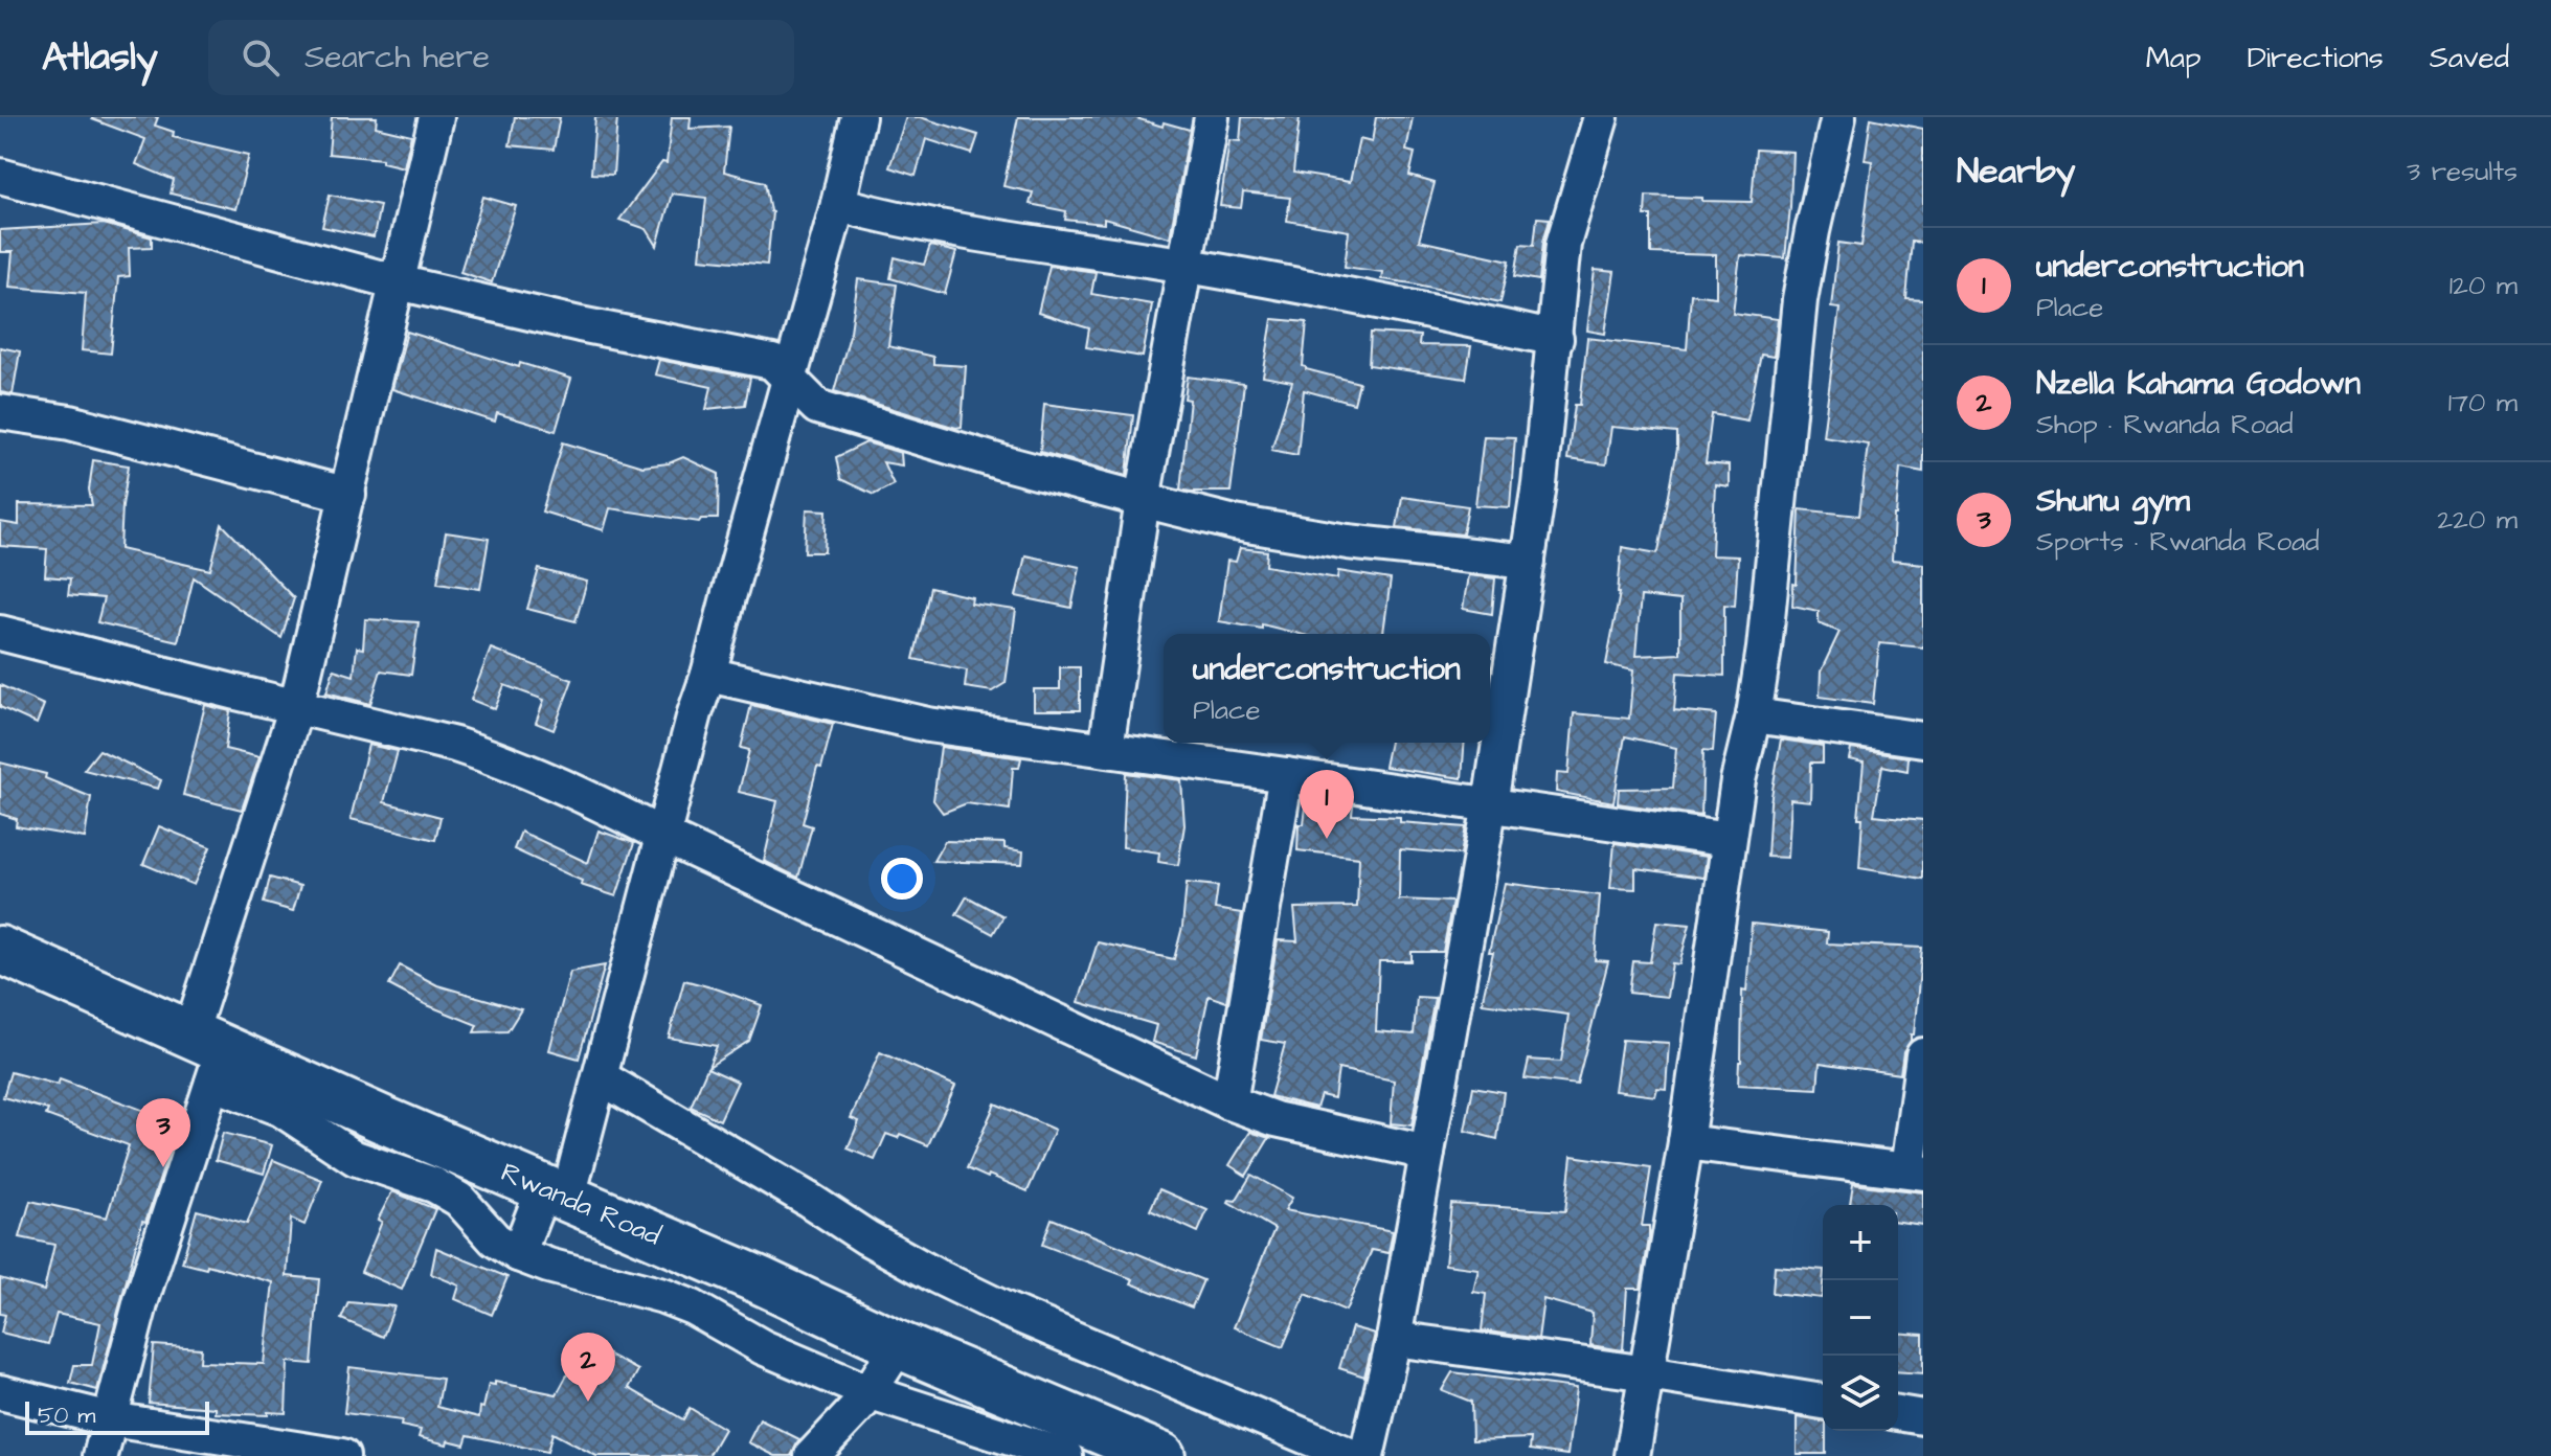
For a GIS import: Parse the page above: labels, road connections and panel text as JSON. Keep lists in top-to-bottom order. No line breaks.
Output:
{"streets":{"highway":["Rwanda Road"]},"scale_bar":"50 m","page":{"header":"Atlasly","search":"Search here","nav":["Map","Directions","Saved"],"heading":["Nearby","3 results"],"list":[{"mark":"1","name":"underconstruction","note":"Place","value":"120 m"},{"mark":"2","name":"Nzella Kahama Godown","note":"Shop · Rwanda Road","value":"170 m"},{"mark":"3","name":"Shunu gym","note":"Sports · Rwanda Road","value":"220 m"}],"popup":["underconstruction","Place"],"pins":["1","3","2"],"map_buttons":["+","−"],"scale":"50 m"}}
